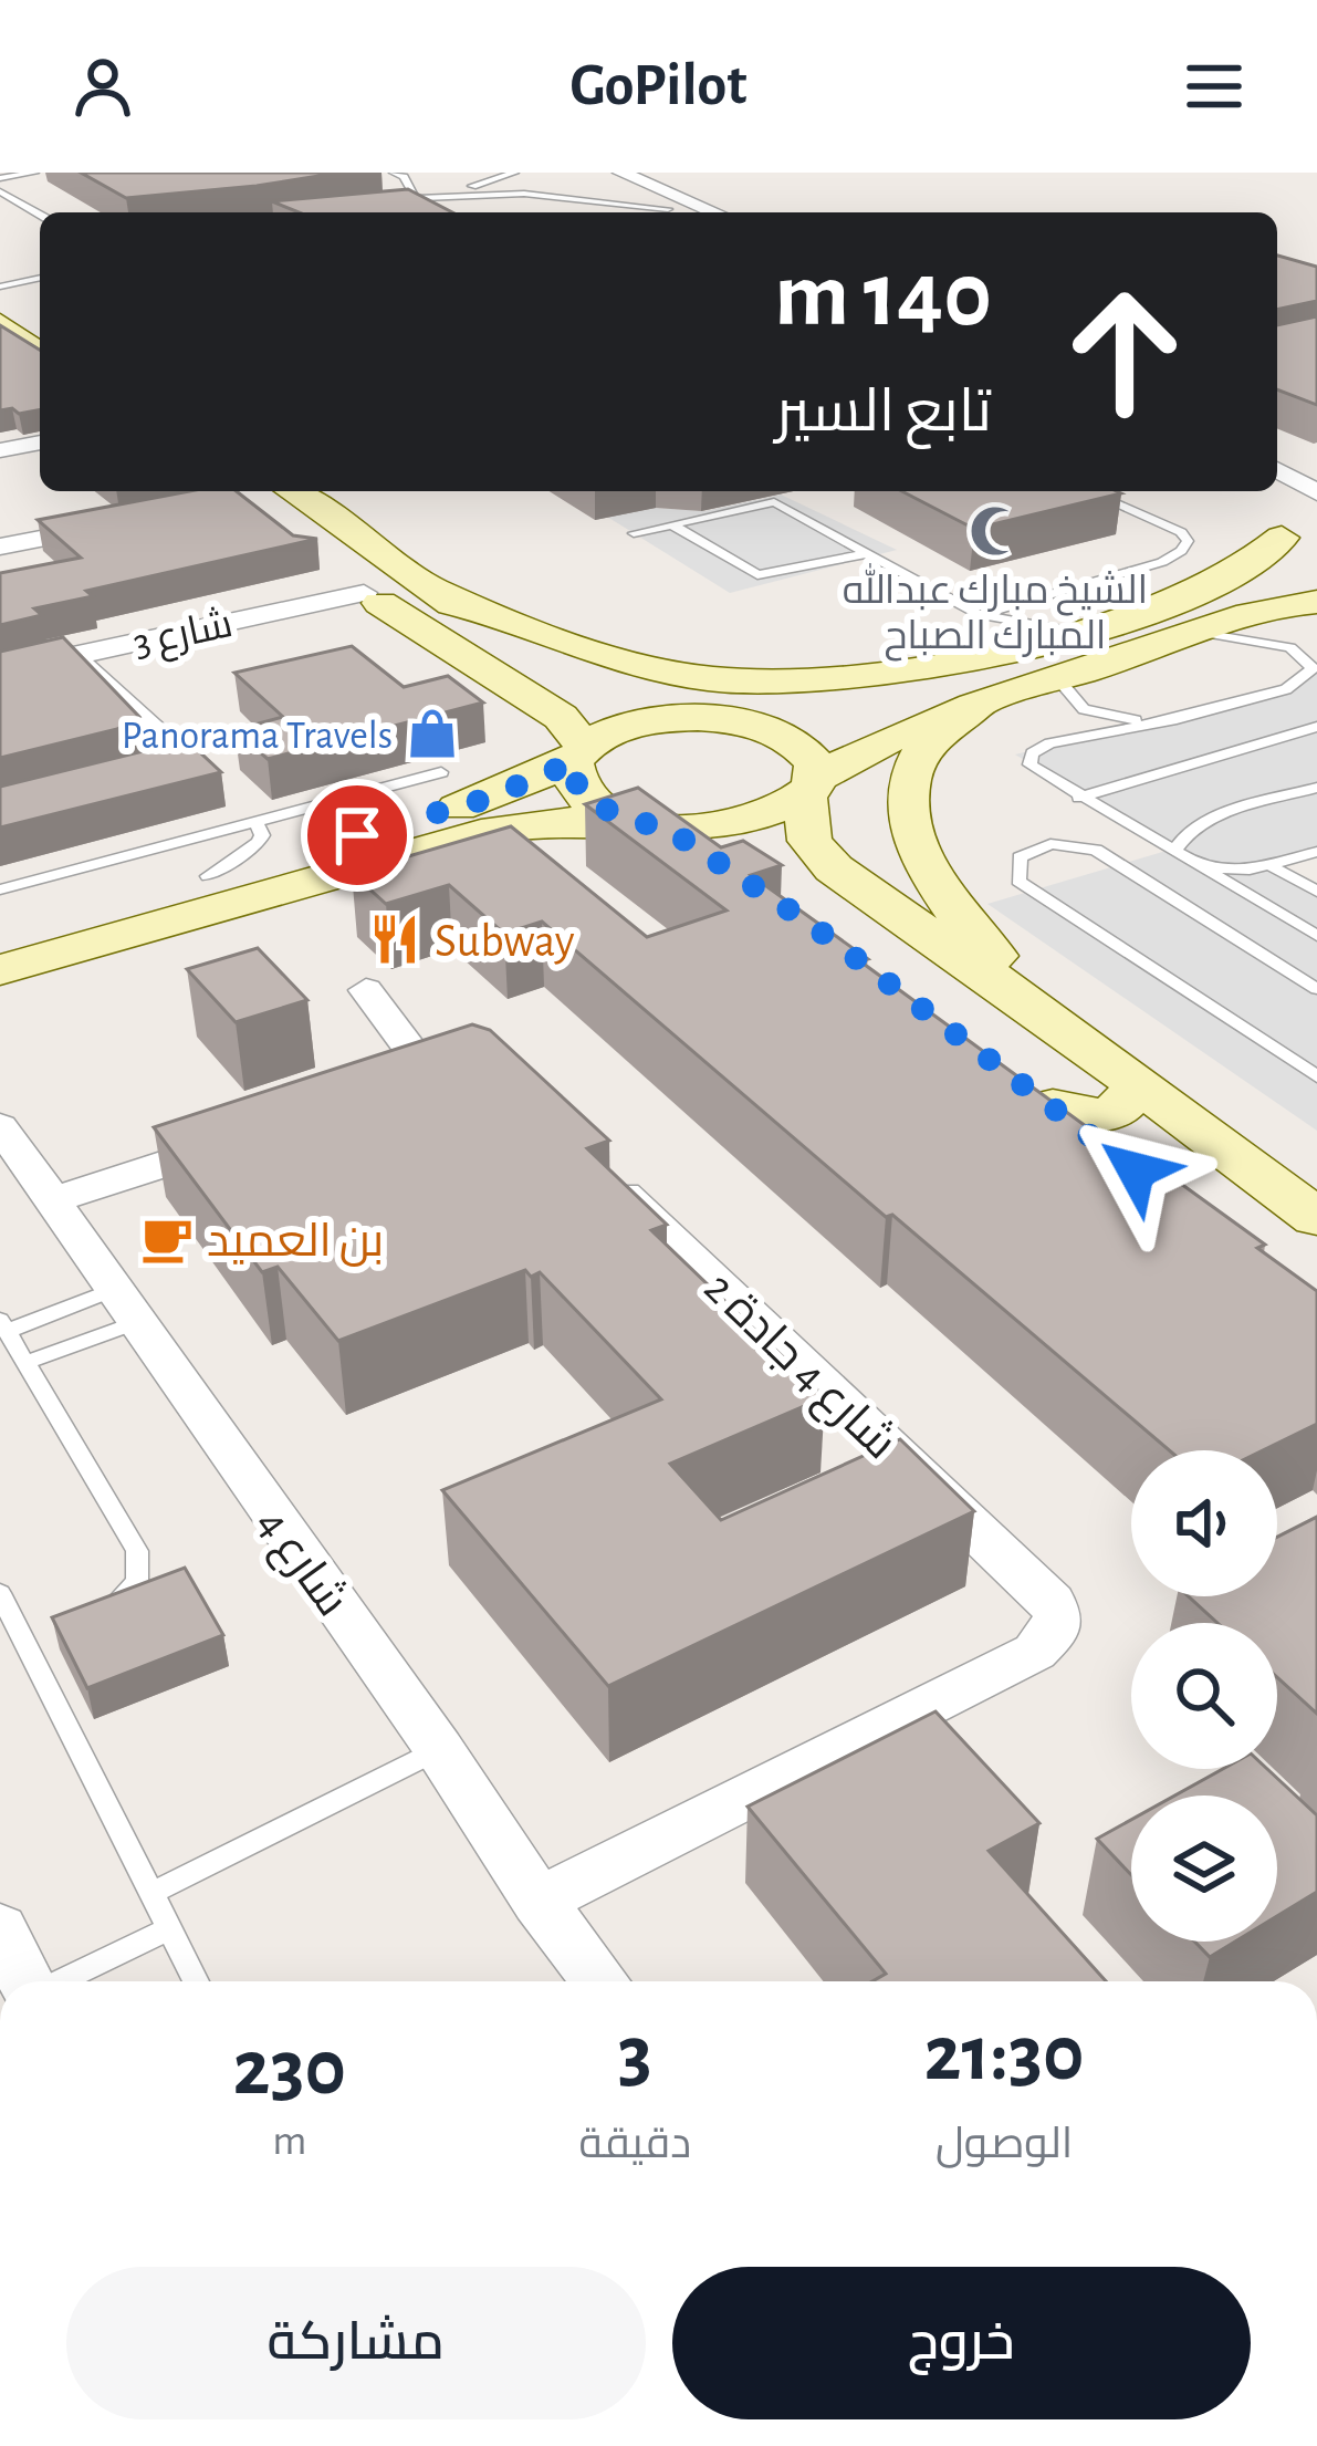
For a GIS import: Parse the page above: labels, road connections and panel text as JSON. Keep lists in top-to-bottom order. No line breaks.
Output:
{"streets":{"street":["شارع 3","شارع 4 جادة 2","شارع 4"]},"crossings":[["شارع 4 جادة 2","شارع 4"]],"places":{"mosque":["الشيخ مبارك عبدالله المبارك الصباح"],"shop":["Panorama Travels"],"restaurant":["Subway"],"cafe":["بن العميد"]},"page":{"header":"GoPilot","turn":["140 m","تابع السير"],"eta":["21:30","الوصول","3","دقيقة","230","m"],"buttons":["خروج","مشاركة"]}}
